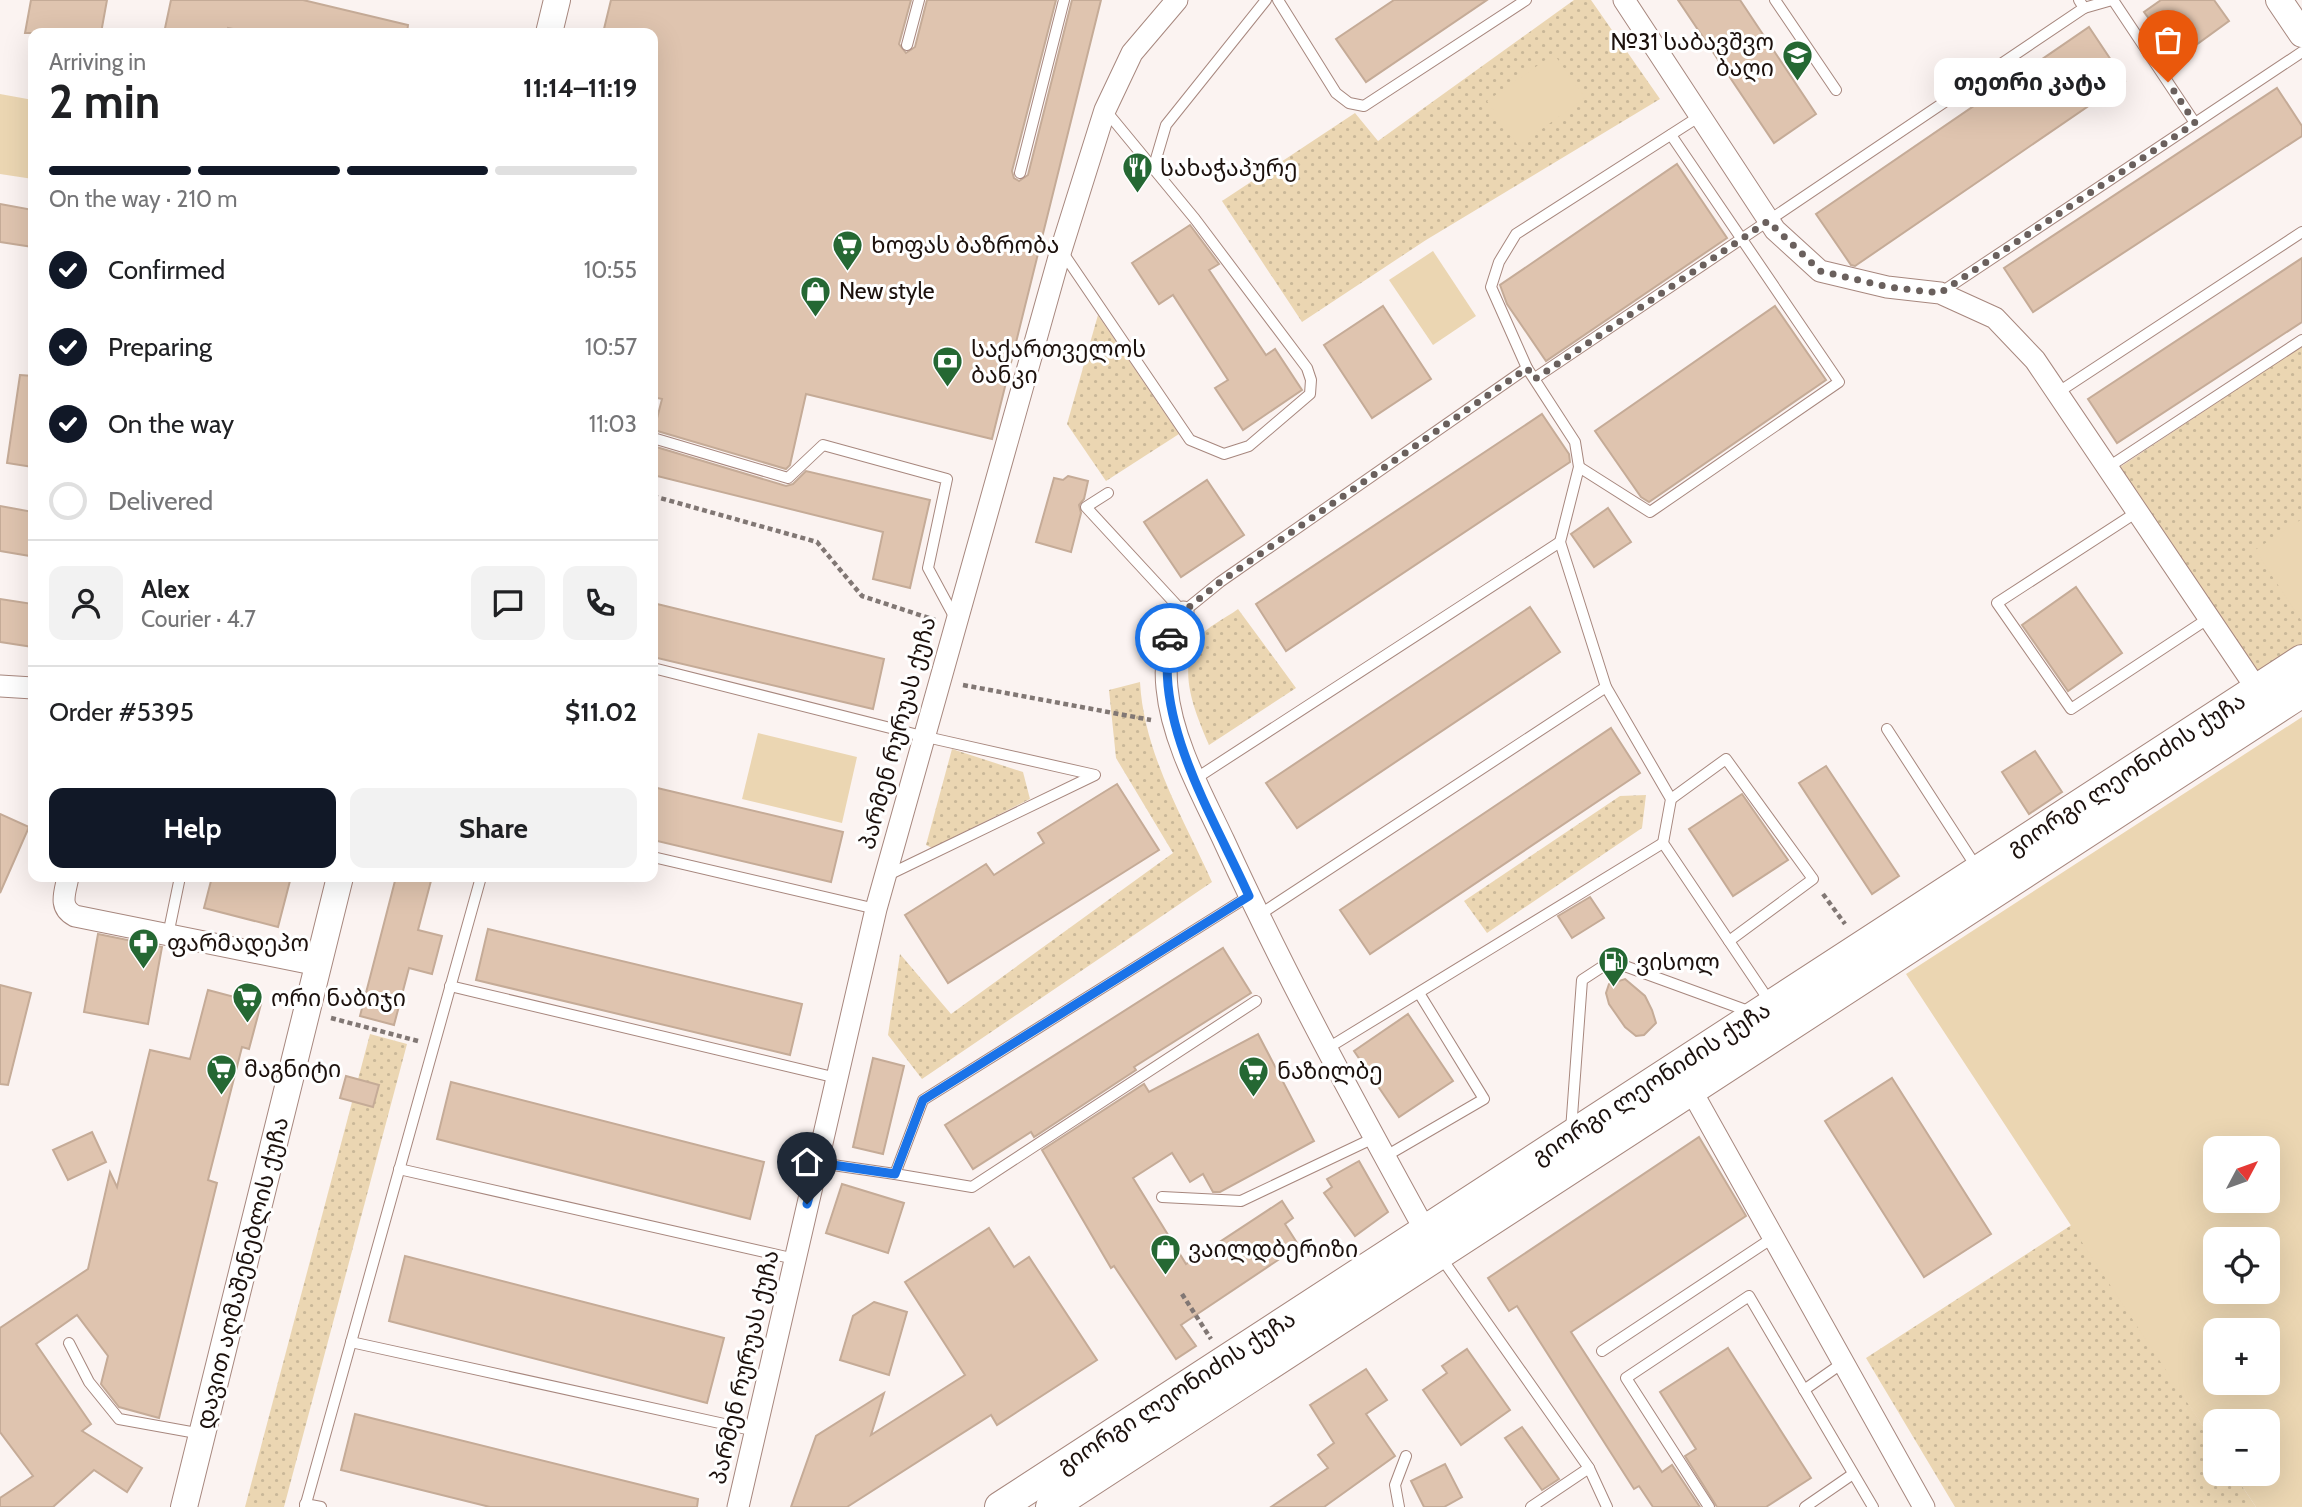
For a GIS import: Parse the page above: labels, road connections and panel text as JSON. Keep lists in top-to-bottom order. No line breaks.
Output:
{"streets":{"main road":["გიორგი ლეონიძის ქუჩა"],"street":["პარმენ რურუას ქუჩა","დავით აღმაშენებლის ქუჩა"]},"places":{"school or university":["№31 საბავშვო ბაღი"],"other":["თეთრი კატა"],"restaurant":["სახაჭაპურე"],"supermarket":["Ხოფას Ბაზრობა","ორი ნაბიჯი","მაგნიტი","ნაზილბე"],"shop":["New style","ვაილდბერიზი"],"bank":["საქართველოს ბანკი"],"pharmacy":["ფარმადეპო"],"fuel station":["ვისოლ"]},"north":"top right","page":{"heading":["2 min","Arriving in","11:14–11:19"],"panel":["Alex","Courier · 4.7","Order #5395","$11.02"],"bubble":"თეთრი კატა","bar":"On the way · 210 m","list":[["Confirmed","10:55"],["Preparing","10:57"],["On the way","11:03"],"Delivered"],"buttons":["Help","Share"],"map_buttons":["+","−"]}}
